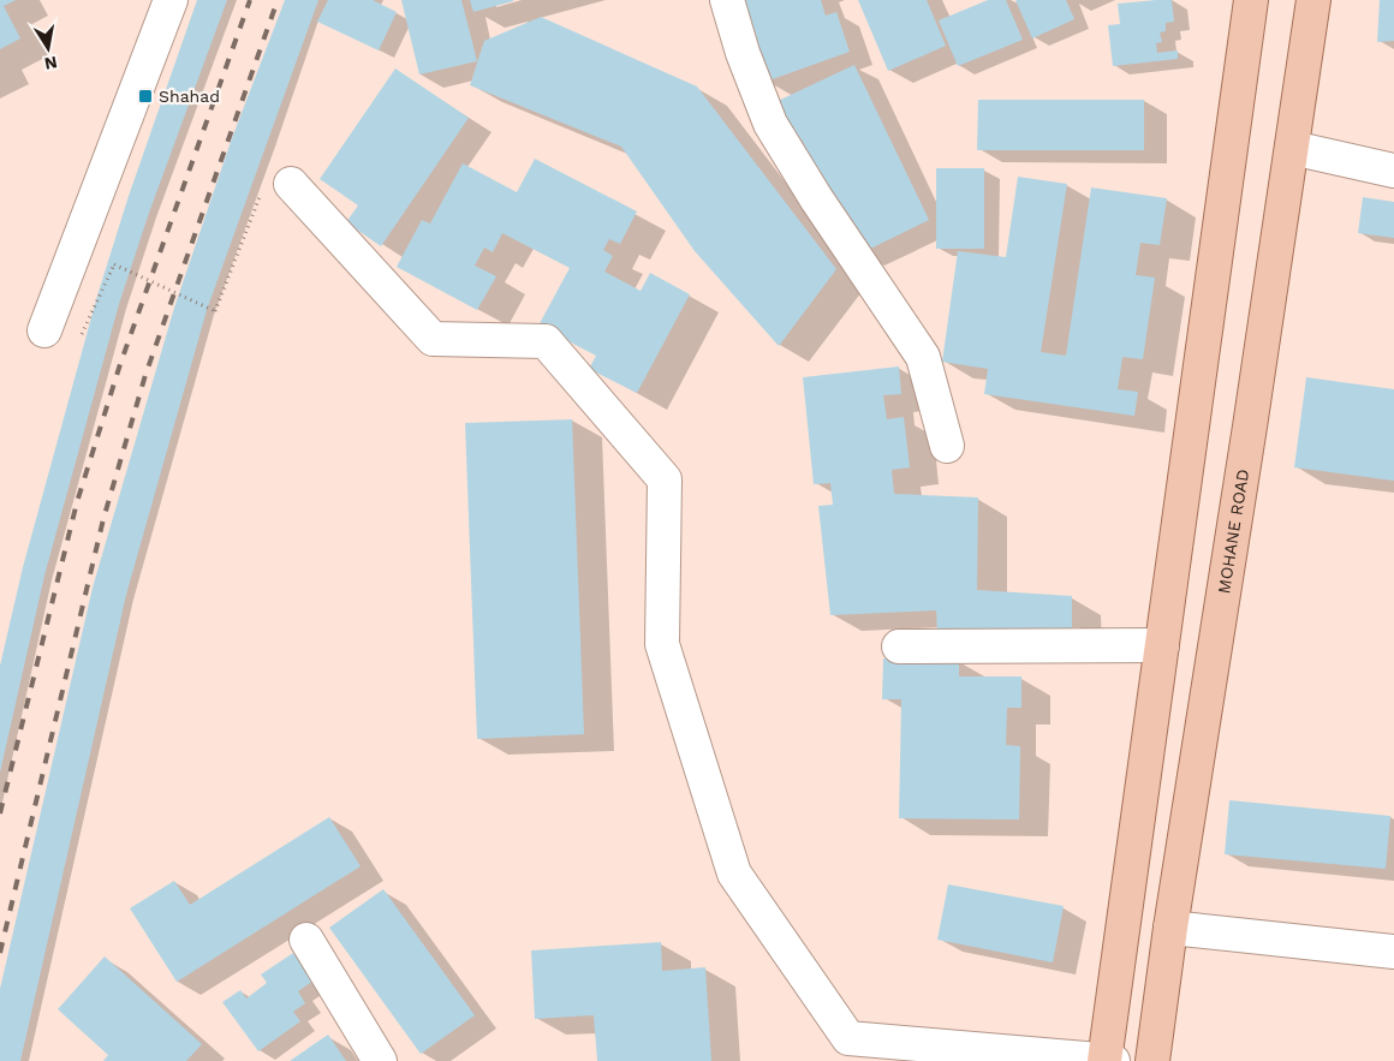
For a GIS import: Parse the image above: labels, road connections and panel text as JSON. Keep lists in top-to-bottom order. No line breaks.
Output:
{"streets":{"main road":["MOHANE ROAD"]},"places":{"transit":["Shahad"]},"north":"bottom"}
